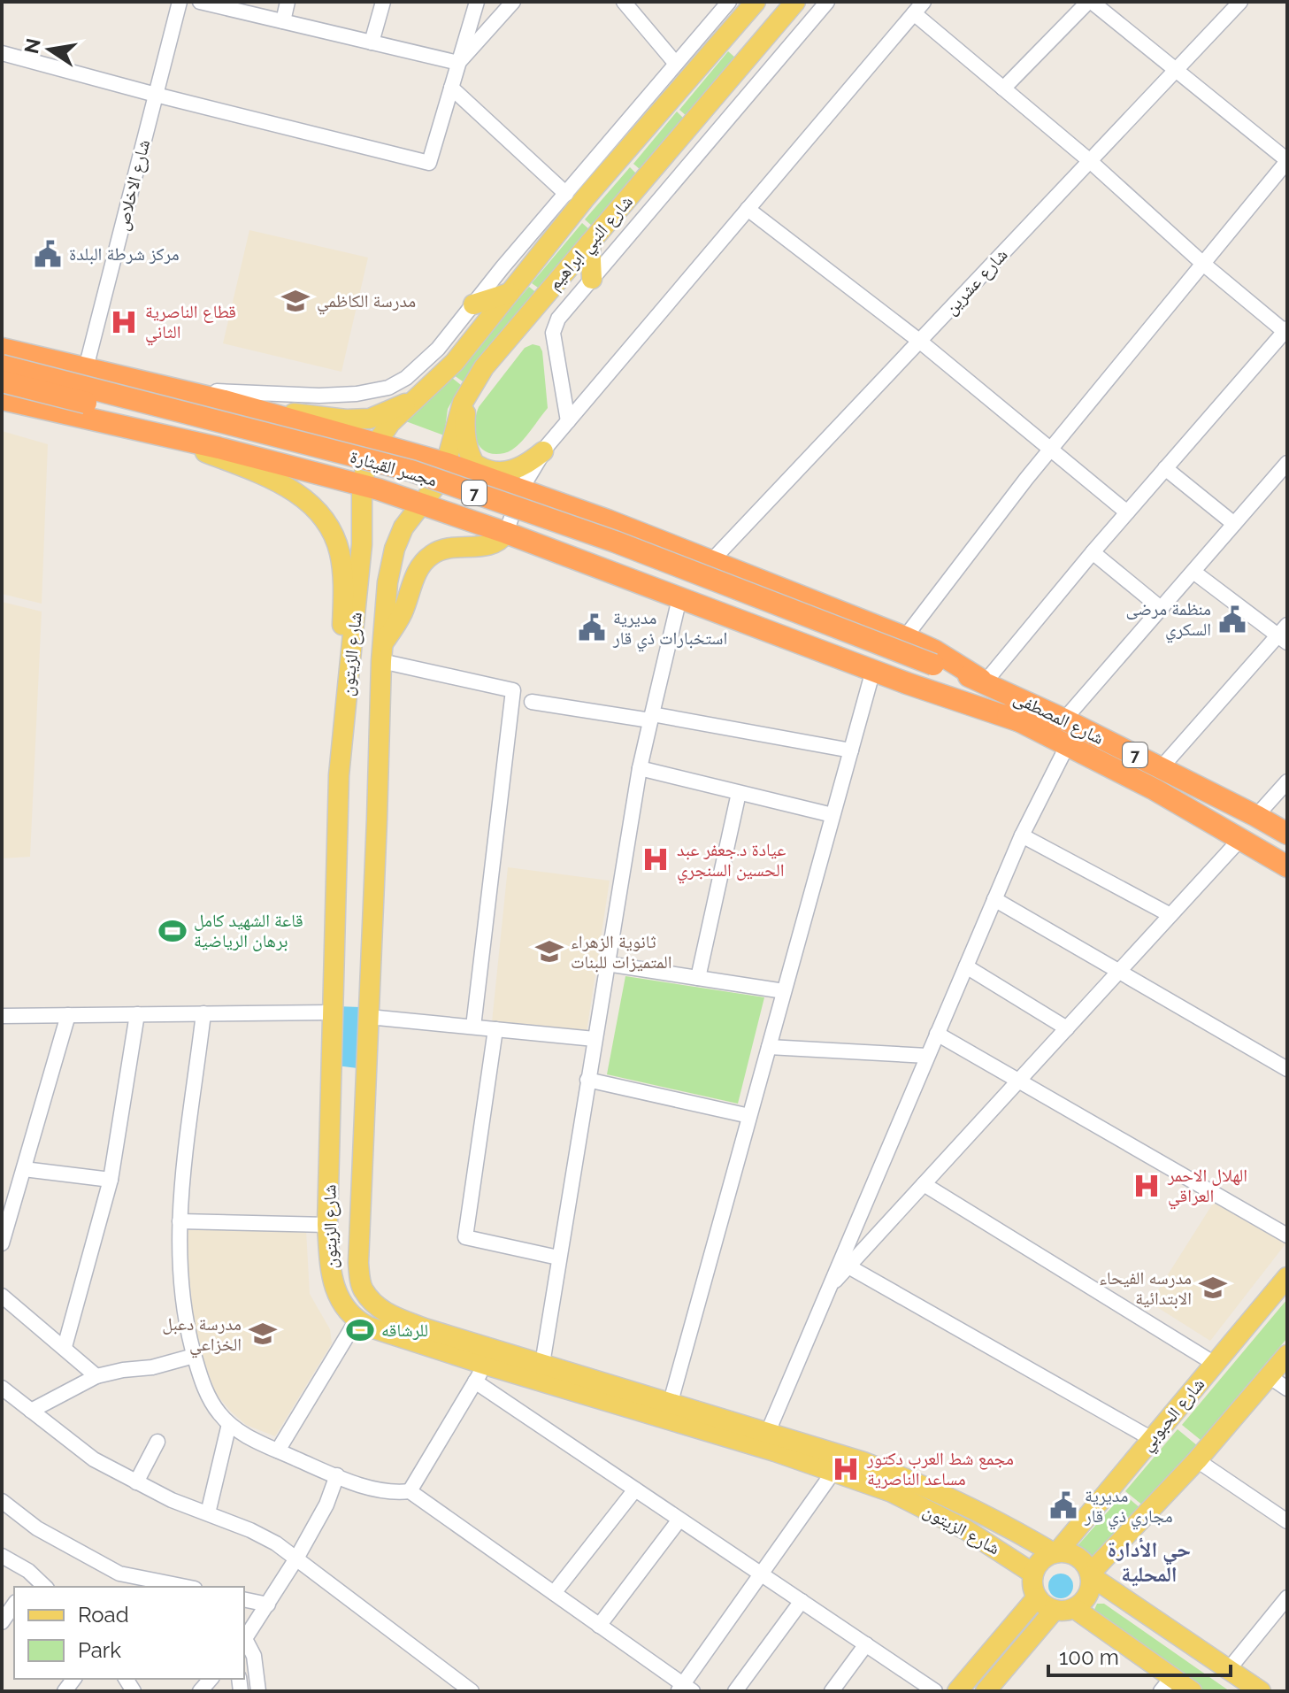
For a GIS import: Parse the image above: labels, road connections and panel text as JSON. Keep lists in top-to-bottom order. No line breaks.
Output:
{"streets":{"highway":["مجسر القيثارة","7","شارع المصطفى"],"main road":["شارع النبي ابراهيم","شارع الزيتون","شارع الحبوبي"],"street":["شارع الاخلاص","شارع عشرين"]},"crossings":[["شارع النبي ابراهيم","شارع الزيتون"],["مجسر القيثارة","7"],["7","شارع المصطفى"],["شارع الزيتون","شارع الحبوبي"]],"districts":["حي الأدارة المحلية"],"places":{"public building":["مركز شرطة البلدة","منظمة مرضى السكري","مديرية استخبارات ذي قار","مديرية مجاري ذي قار"],"school or university":["مدرسة الكاظمي","ثانوية الزهراء المتميزات للبنات","مدرسه الفيحاء الابتدائية","مدرسة دعبل الخزاعي"],"hospital":["قطاع الناصرية الثاني","عيادة د.جعفر عبد الحسين السنجري","الهلال الاحمر العراقي","مجمع شط العرب دكتور مساعد الناصرية"],"sports":["قاعة الشهيد كامل برهان الرياضية","للرشاقه"]},"legend":["Road","Park"],"scale_bar":"100 m","north":"left"}
